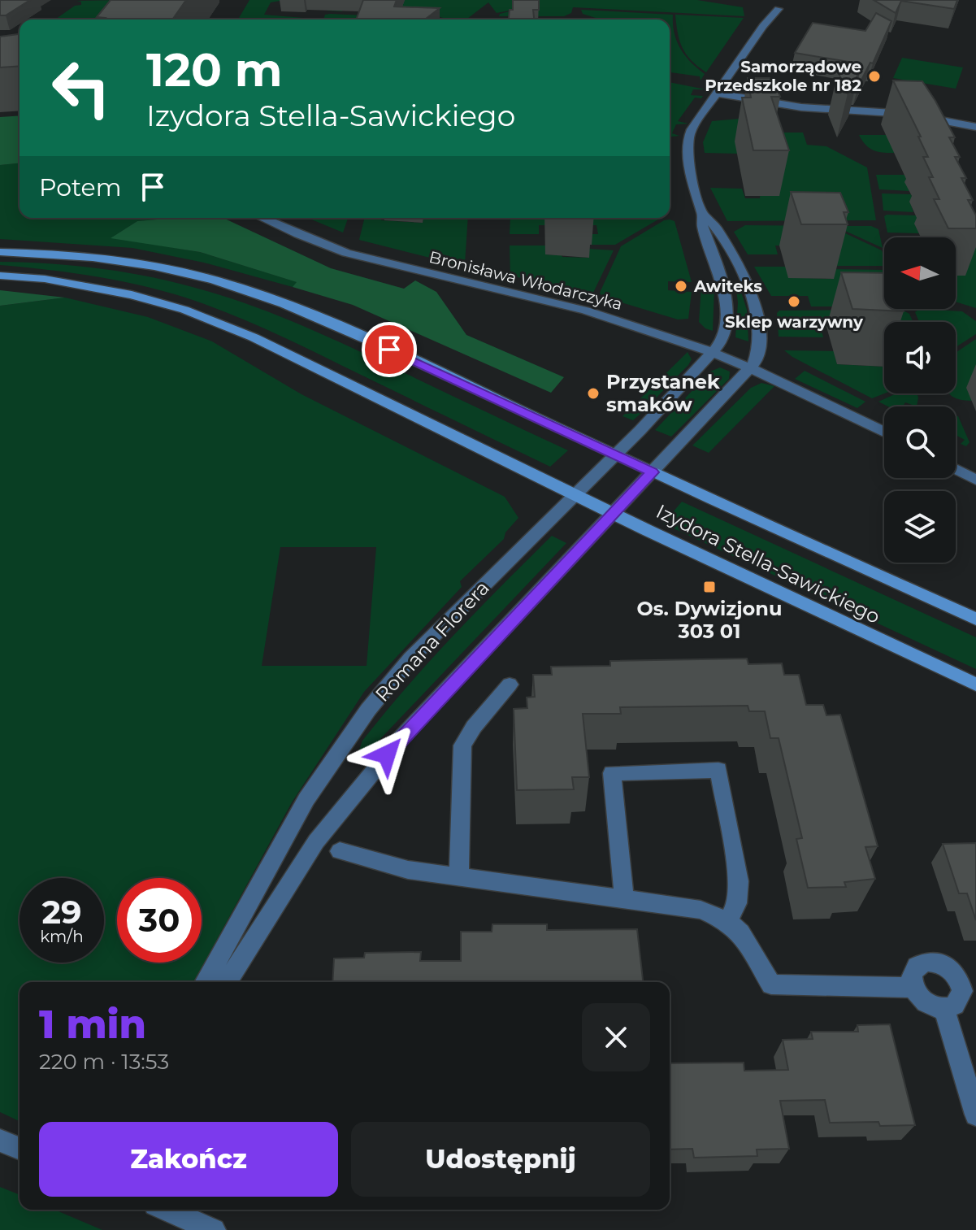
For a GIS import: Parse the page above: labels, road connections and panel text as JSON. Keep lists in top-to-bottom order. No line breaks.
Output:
{"streets":{"main road":["Izydora Stella-Sawickiego"],"street":["Bronisława Włodarczyka","Romana Florera"]},"crossings":[["Bronisława Włodarczyka","Romana Florera"],["Izydora Stella-Sawickiego","Romana Florera"]],"places":{"other":["Samorządowe Przedszkole nr 182","Awiteks","Sklep warzywny","Przystanek smaków"],"transit":["Os. Dywizjonu 303 01"]},"north":"left","page":{"turn":["120 m","Izydora Stella-Sawickiego"],"then":"Potem","speed":"29 km/h","limit":"30","heading":["1 min","220 m · 13:53"],"buttons":["Zakończ","Udostępnij"]}}
